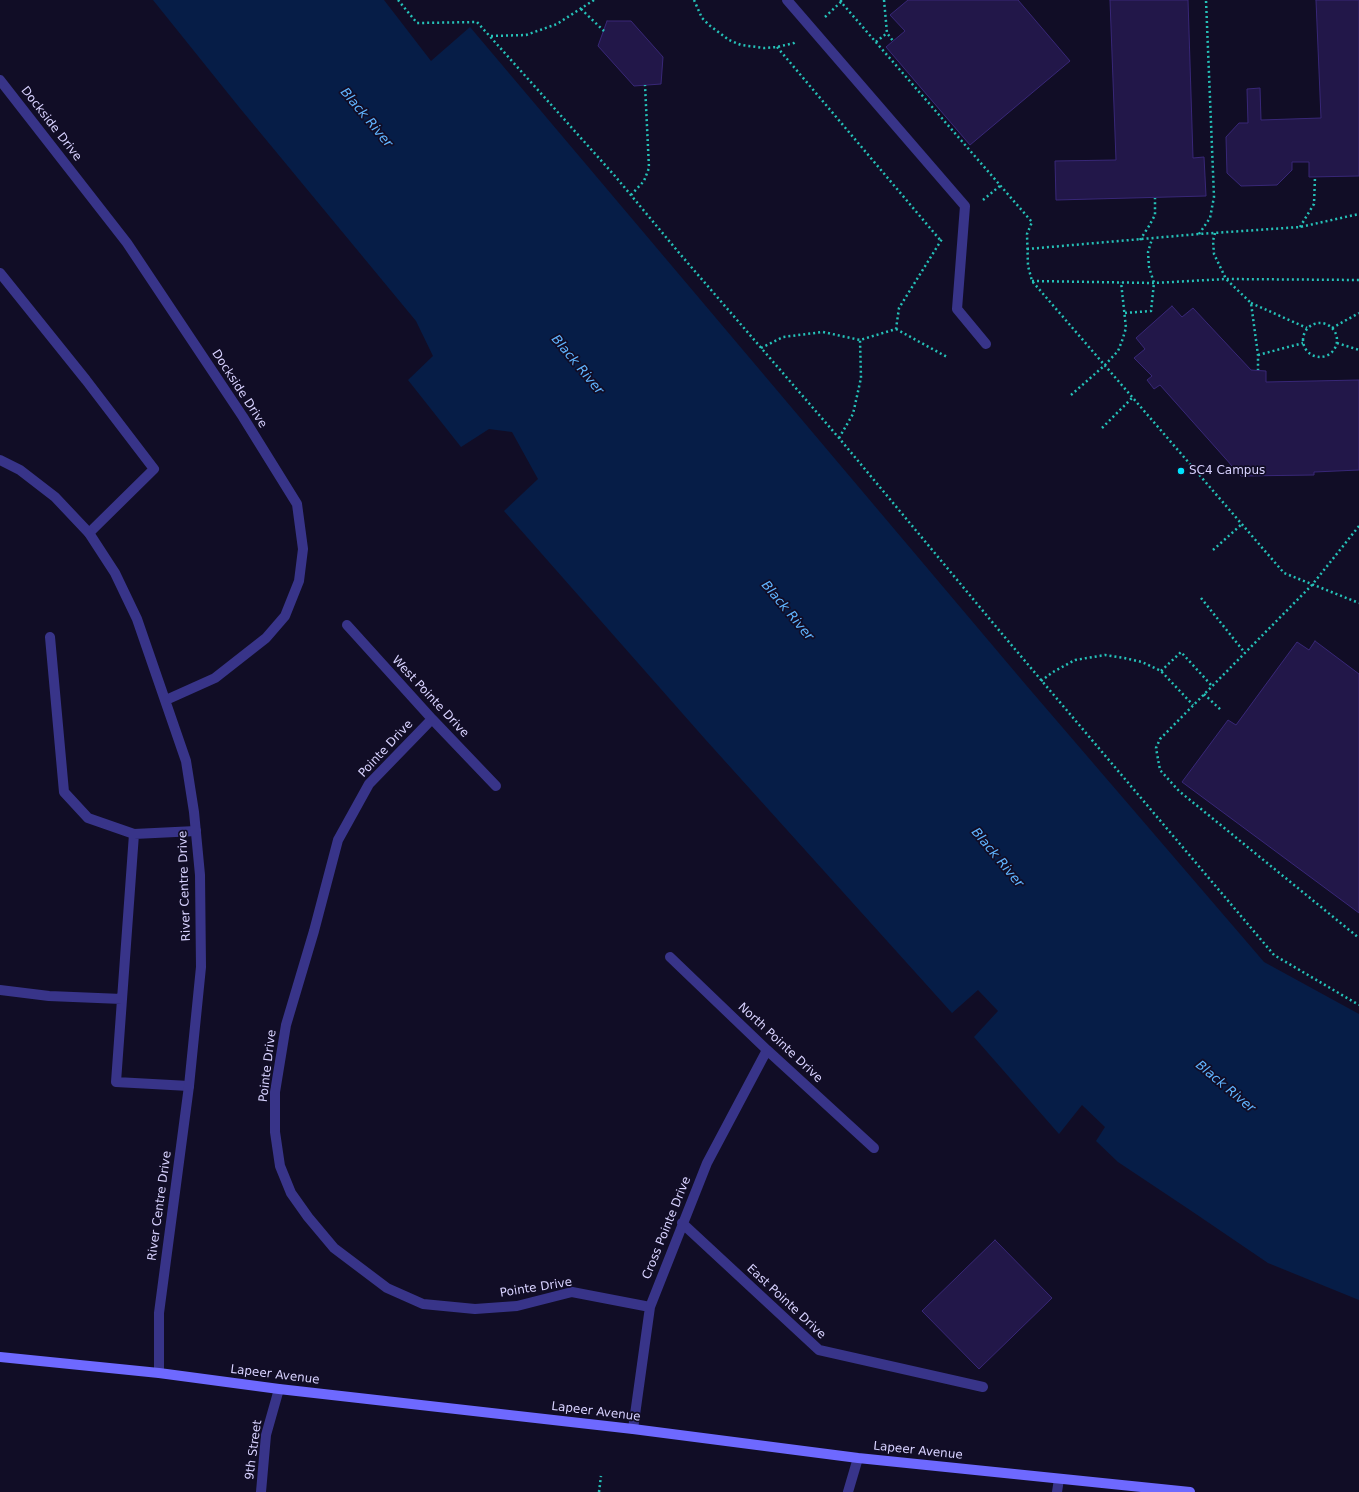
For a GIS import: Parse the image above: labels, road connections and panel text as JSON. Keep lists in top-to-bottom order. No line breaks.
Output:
{"streets":{"main road":["Lapeer Avenue"],"street":["Dockside Drive","West Pointe Drive","Pointe Drive","River Centre Drive","North Pointe Drive","Cross Pointe Drive","East Pointe Drive","9th Street"]},"crossings":[["Dockside Drive","River Centre Drive"],["West Pointe Drive","Pointe Drive"],["Pointe Drive","Cross Pointe Drive"],["River Centre Drive","Lapeer Avenue"],["North Pointe Drive","Cross Pointe Drive"],["Cross Pointe Drive","East Pointe Drive"],["Cross Pointe Drive","Lapeer Avenue"],["Lapeer Avenue","9th Street"]],"water":["Black River"],"places":["SC4 Campus"]}
